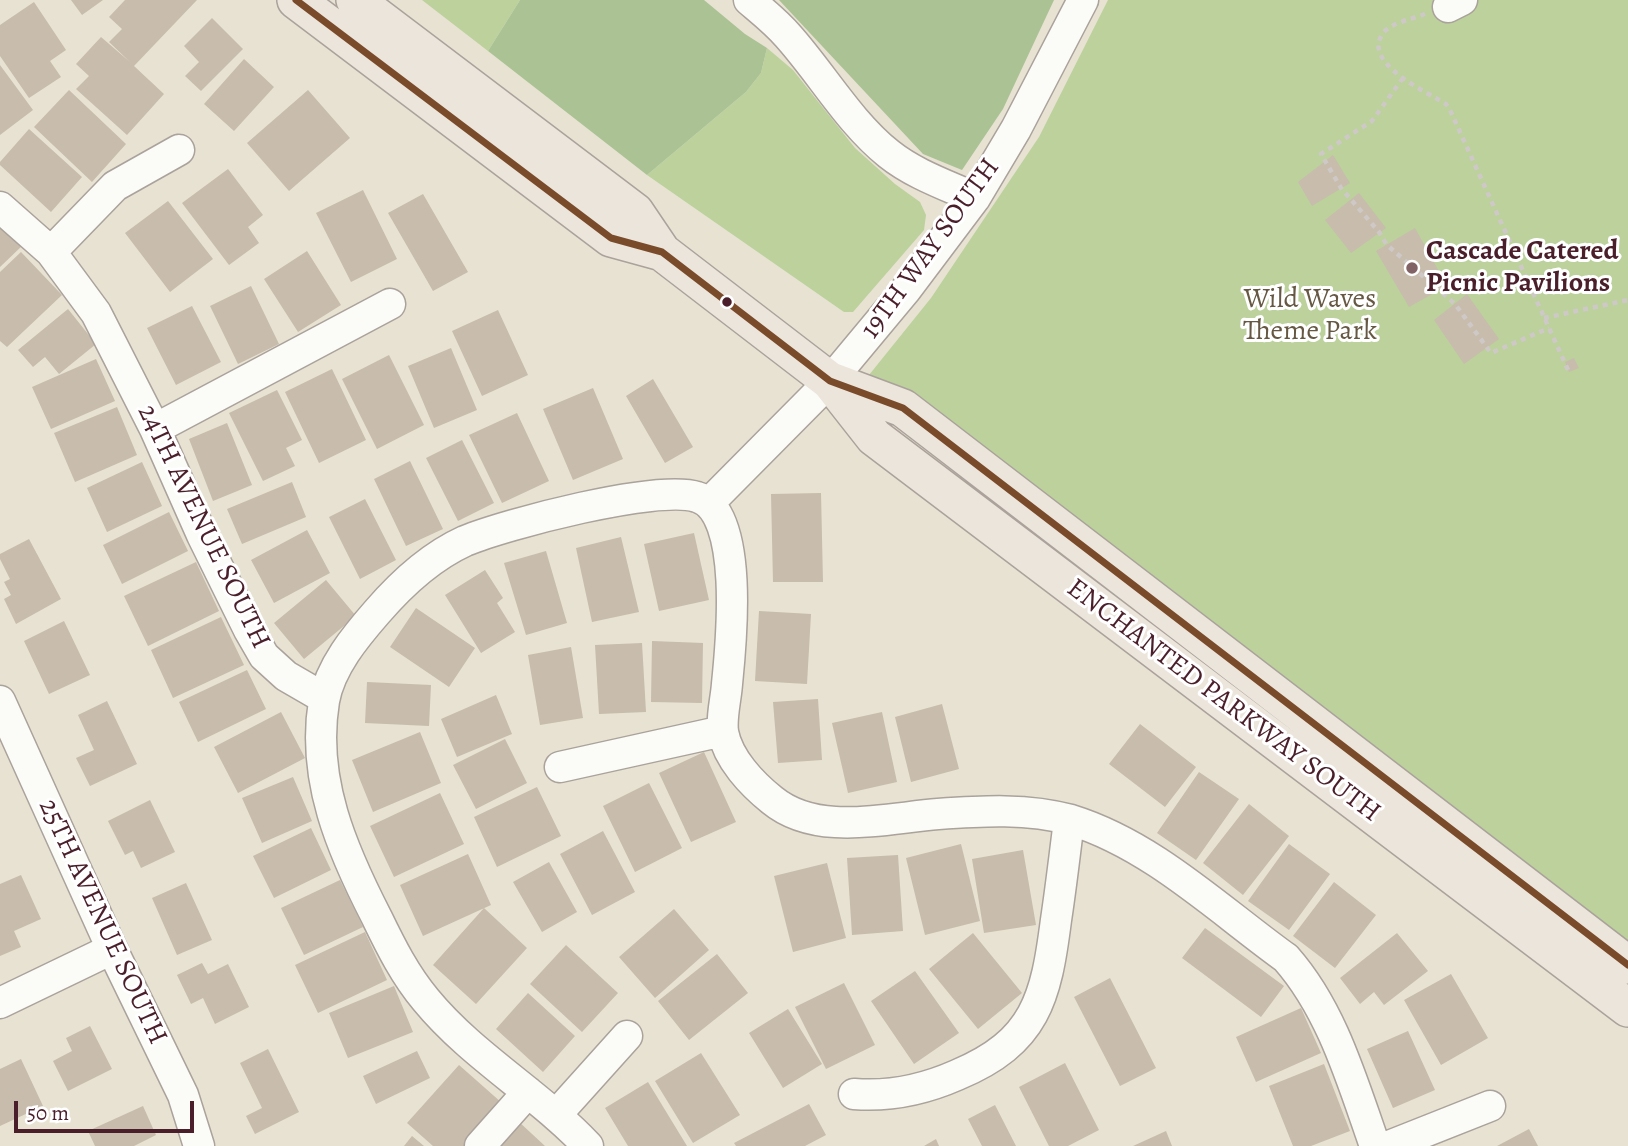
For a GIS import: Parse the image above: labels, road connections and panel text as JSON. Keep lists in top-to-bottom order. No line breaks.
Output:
{"streets":{"main road":["ENCHANTED PARKWAY SOUTH"],"street":["19TH WAY SOUTH","24TH AVENUE SOUTH","25TH AVENUE SOUTH"]},"crossings":[["19TH WAY SOUTH","ENCHANTED PARKWAY SOUTH"]],"parks":["Wild Waves Theme Park"],"places":["Cascade Catered Picnic Pavilions"],"scale_bar":"50 m"}
